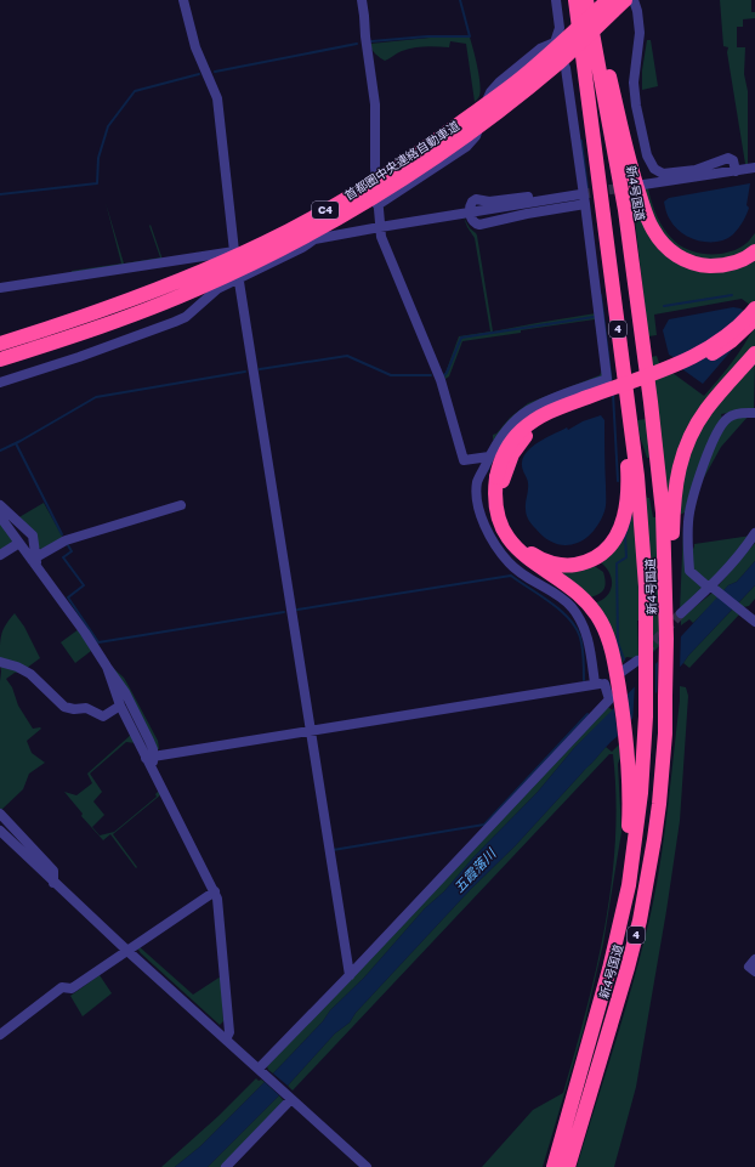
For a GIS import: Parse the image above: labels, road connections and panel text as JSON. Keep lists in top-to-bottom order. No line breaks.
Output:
{"streets":{"highway":["首都圏中央連絡自動車道","新4号国道","C4","4"]},"water":["五霞落川"]}
